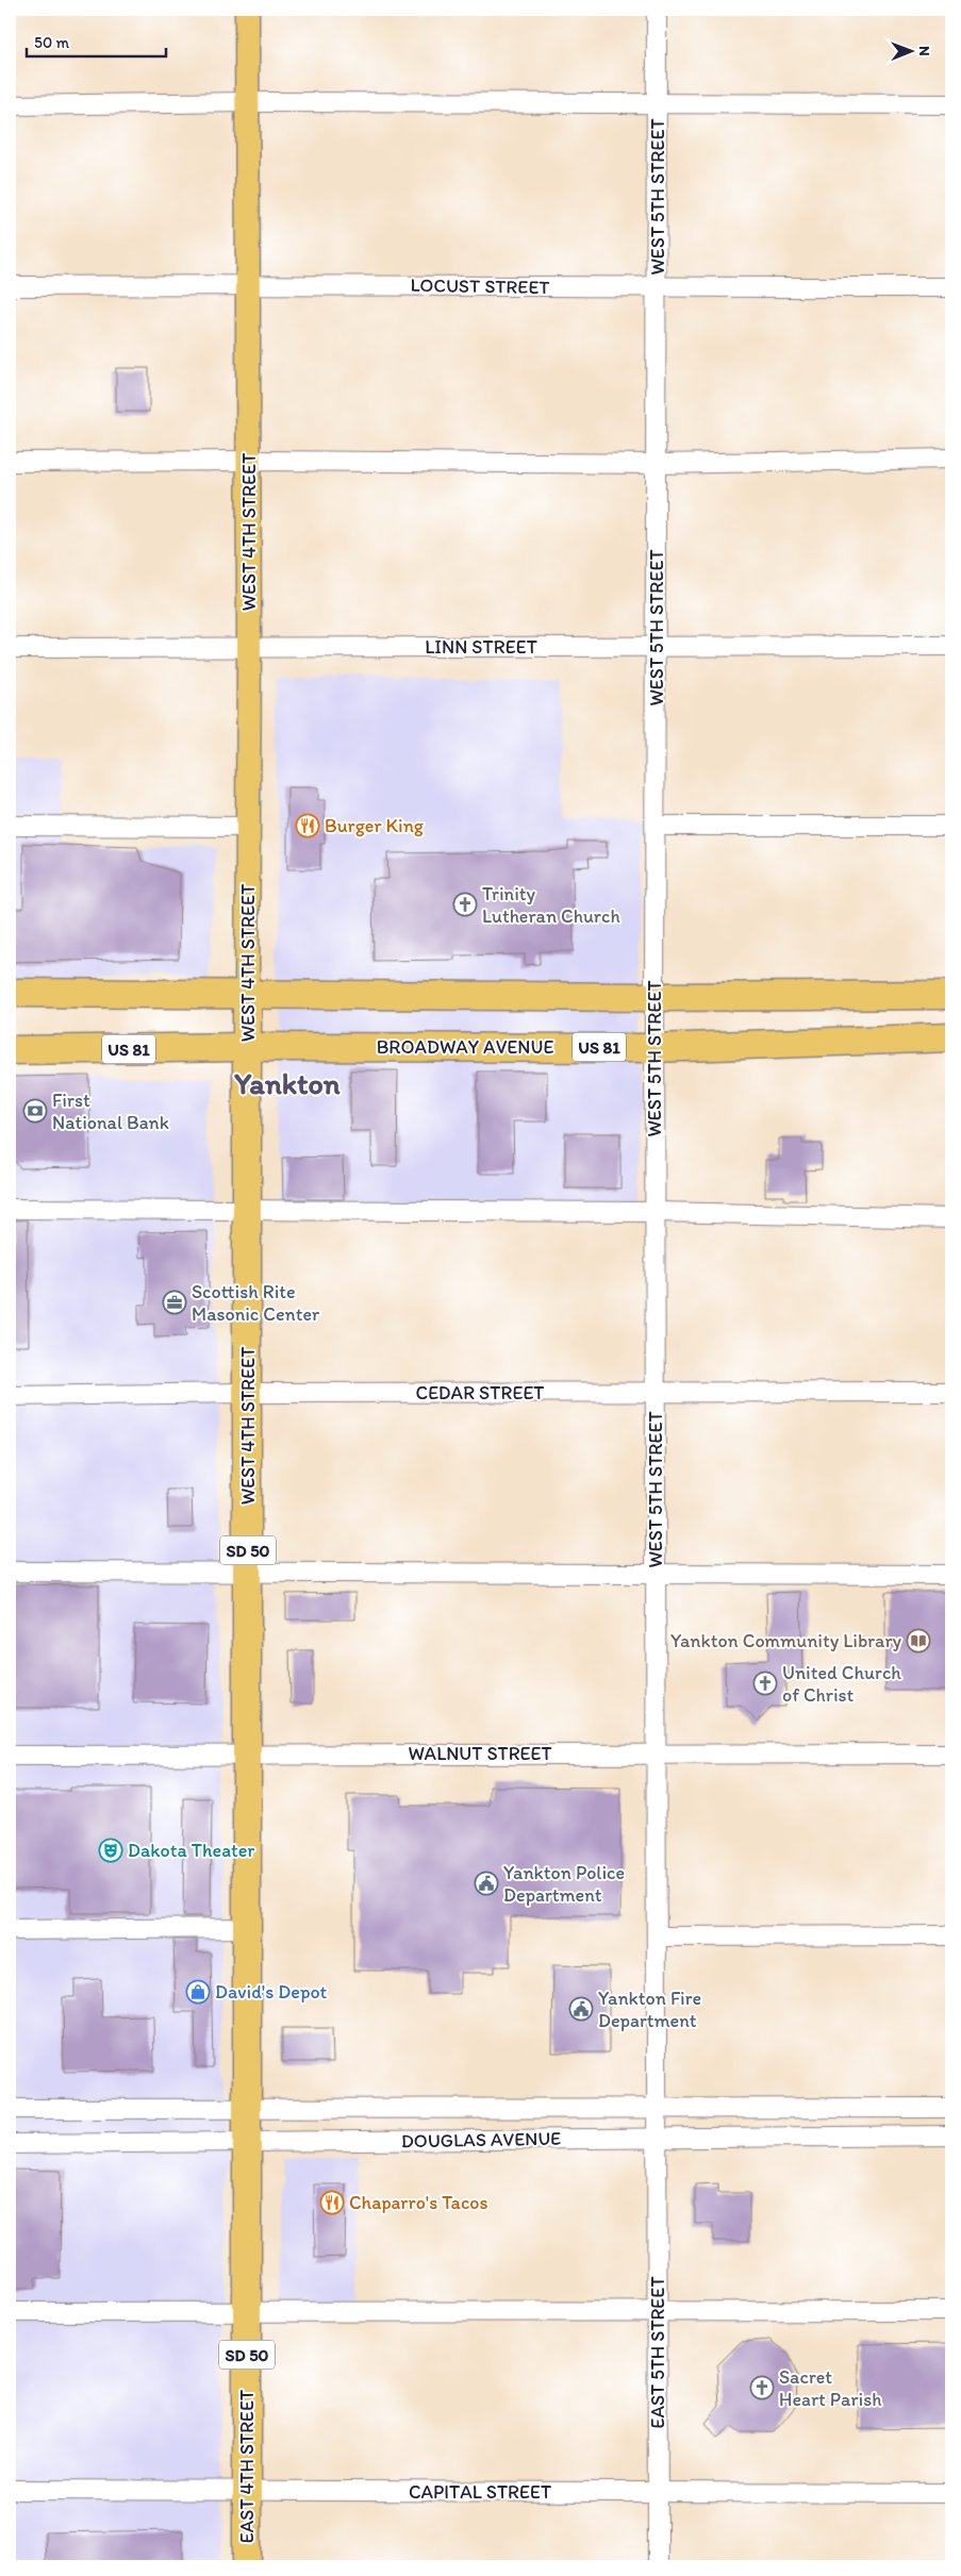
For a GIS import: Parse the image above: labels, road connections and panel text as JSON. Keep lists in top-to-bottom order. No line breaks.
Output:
{"streets":{"highway":["WEST 4TH STREET","BROADWAY AVENUE","US 81","SD 50","EAST 4TH STREET"],"street":["WEST 5TH STREET","LOCUST STREET","LINN STREET","CEDAR STREET","WALNUT STREET","DOUGLAS AVENUE","EAST 5TH STREET","CAPITAL STREET"]},"crossings":[["WEST 5TH STREET","LOCUST STREET"],["WEST 5TH STREET","LINN STREET"],["WEST 5TH STREET","BROADWAY AVENUE"],["WEST 5TH STREET","CEDAR STREET"],["WEST 5TH STREET","WALNUT STREET"],["WEST 5TH STREET","DOUGLAS AVENUE"],["WEST 5TH STREET","EAST 5TH STREET"],["LOCUST STREET","WEST 4TH STREET"],["WEST 4TH STREET","LINN STREET"],["WEST 4TH STREET","BROADWAY AVENUE"],["WEST 4TH STREET","CEDAR STREET"],["WEST 4TH STREET","SD 50"],["WEST 4TH STREET","WALNUT STREET"],["WEST 4TH STREET","DOUGLAS AVENUE"],["SD 50","DOUGLAS AVENUE"],["SD 50","EAST 4TH STREET"],["DOUGLAS AVENUE","EAST 5TH STREET"],["DOUGLAS AVENUE","EAST 4TH STREET"],["EAST 5TH STREET","CAPITAL STREET"],["EAST 4TH STREET","CAPITAL STREET"]],"districts":["Yankton"],"places":{"restaurant":["Burger King","Chaparro's Tacos"],"church":["Trinity Lutheran Church","United Church of Christ","Sacret Heart Parish"],"bank":["First National Bank"],"office":["Scottish Rite Masonic Center"],"library":["Yankton Community Library"],"theatre":["Dakota Theater"],"public building":["Yankton Police Department","Yankton Fire Department"],"shop":["David's Depot"]},"scale_bar":"50 m","north":"right"}
